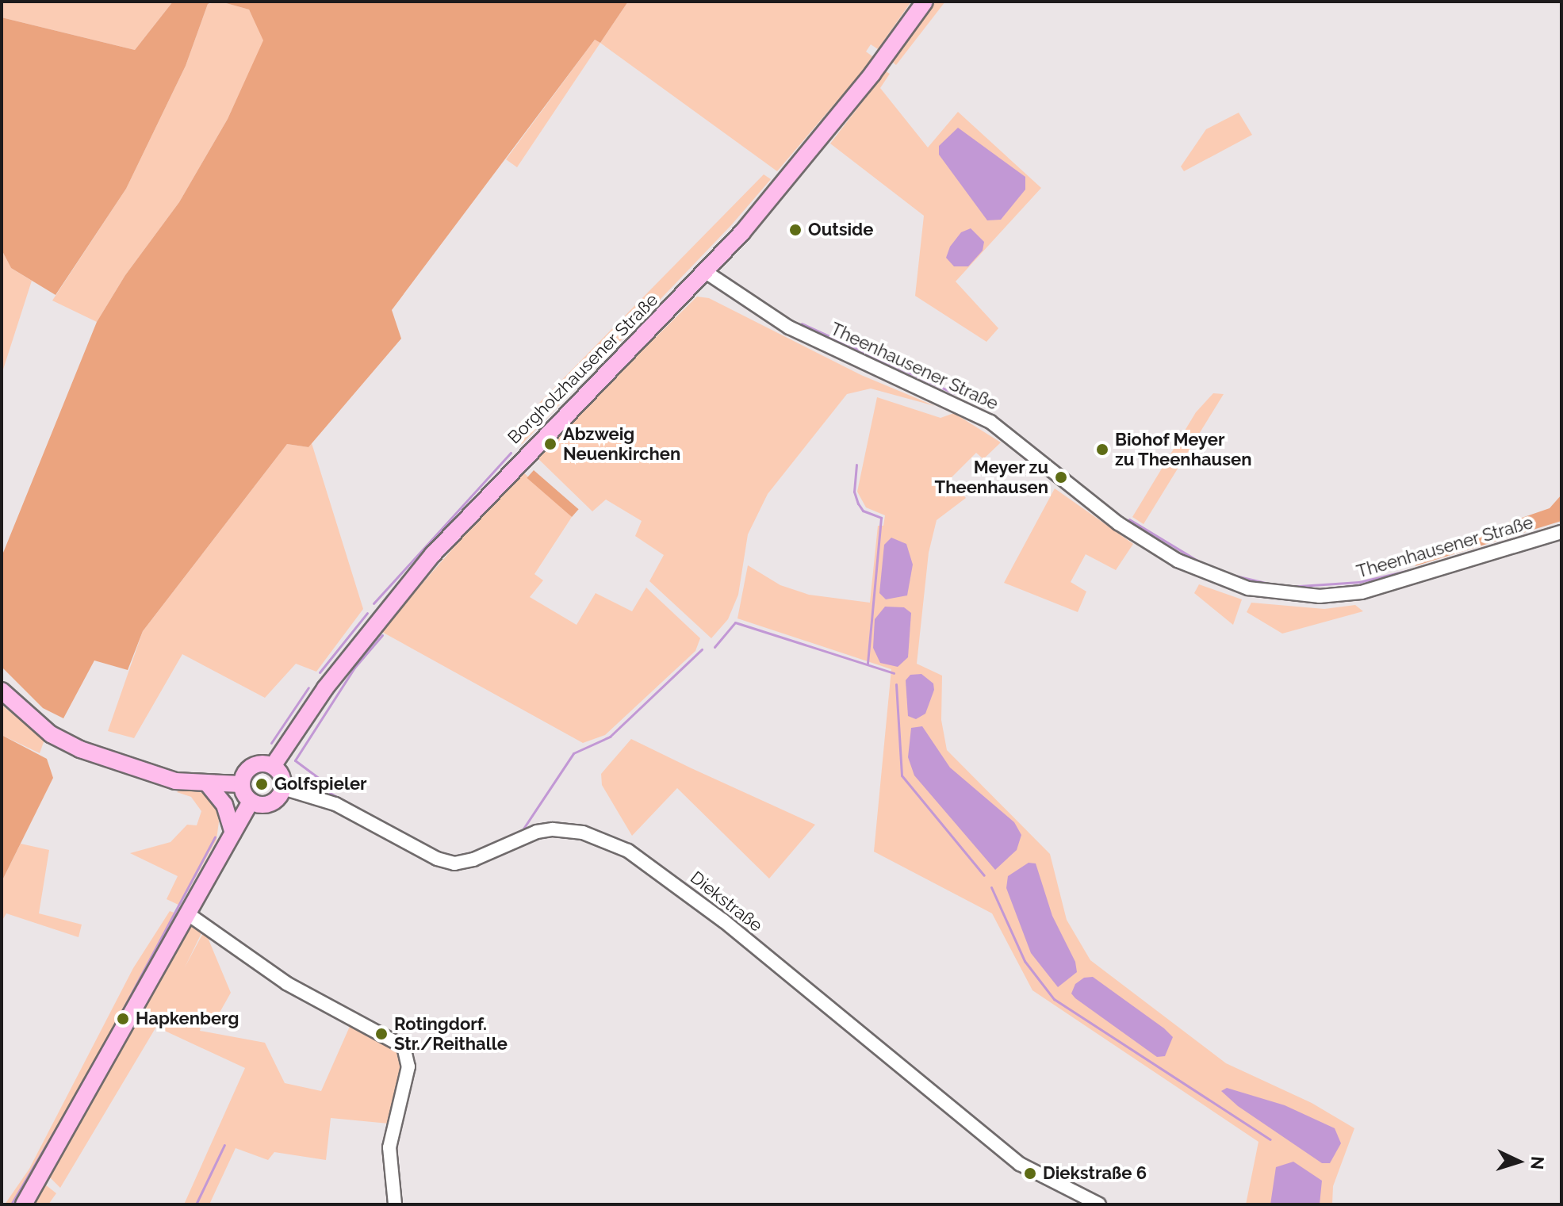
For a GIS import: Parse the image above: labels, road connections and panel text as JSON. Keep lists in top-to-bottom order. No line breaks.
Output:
{"streets":{"main road":["Borgholzhausener Straße"],"street":["Theenhausener Straße","Diekstraße"]},"crossings":[["Theenhausener Straße","Borgholzhausener Straße"],["Borgholzhausener Straße","Diekstraße"]],"places":["Outside","Abzweig Neuenkirchen","Biohof Meyer zu Theenhausen","Meyer zu Theenhausen","Golfspieler","Hapkenberg","Rotingdorf. Str./Reithalle","Diekstraße 6"],"north":"right"}
